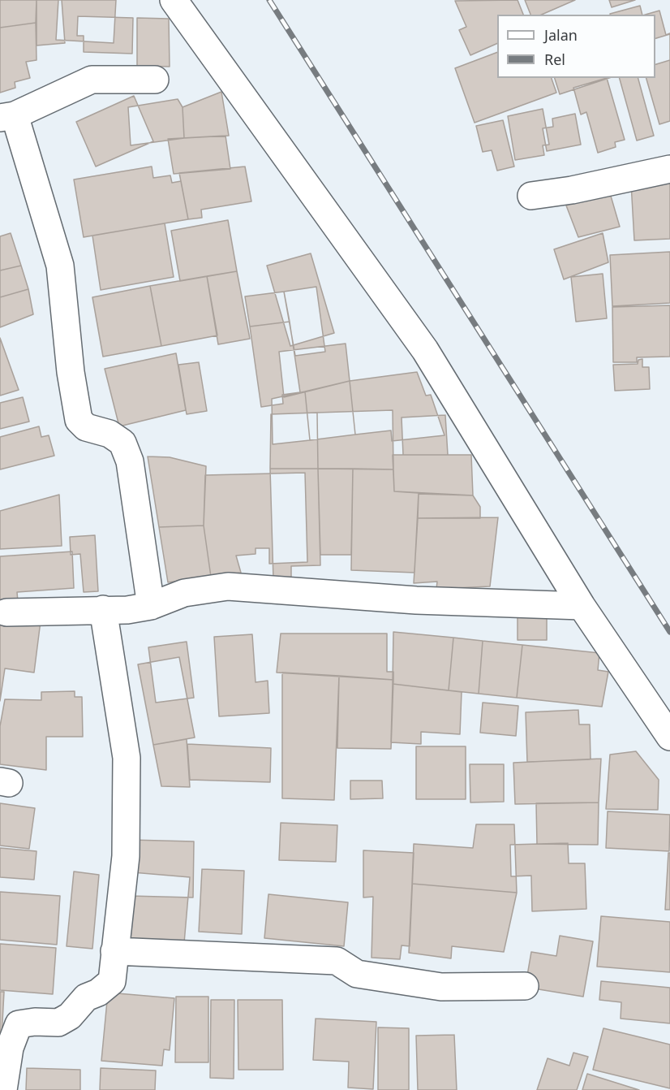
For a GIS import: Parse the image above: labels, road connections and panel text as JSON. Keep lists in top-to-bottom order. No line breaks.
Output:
{"legend":["Jalan","Rel"]}
